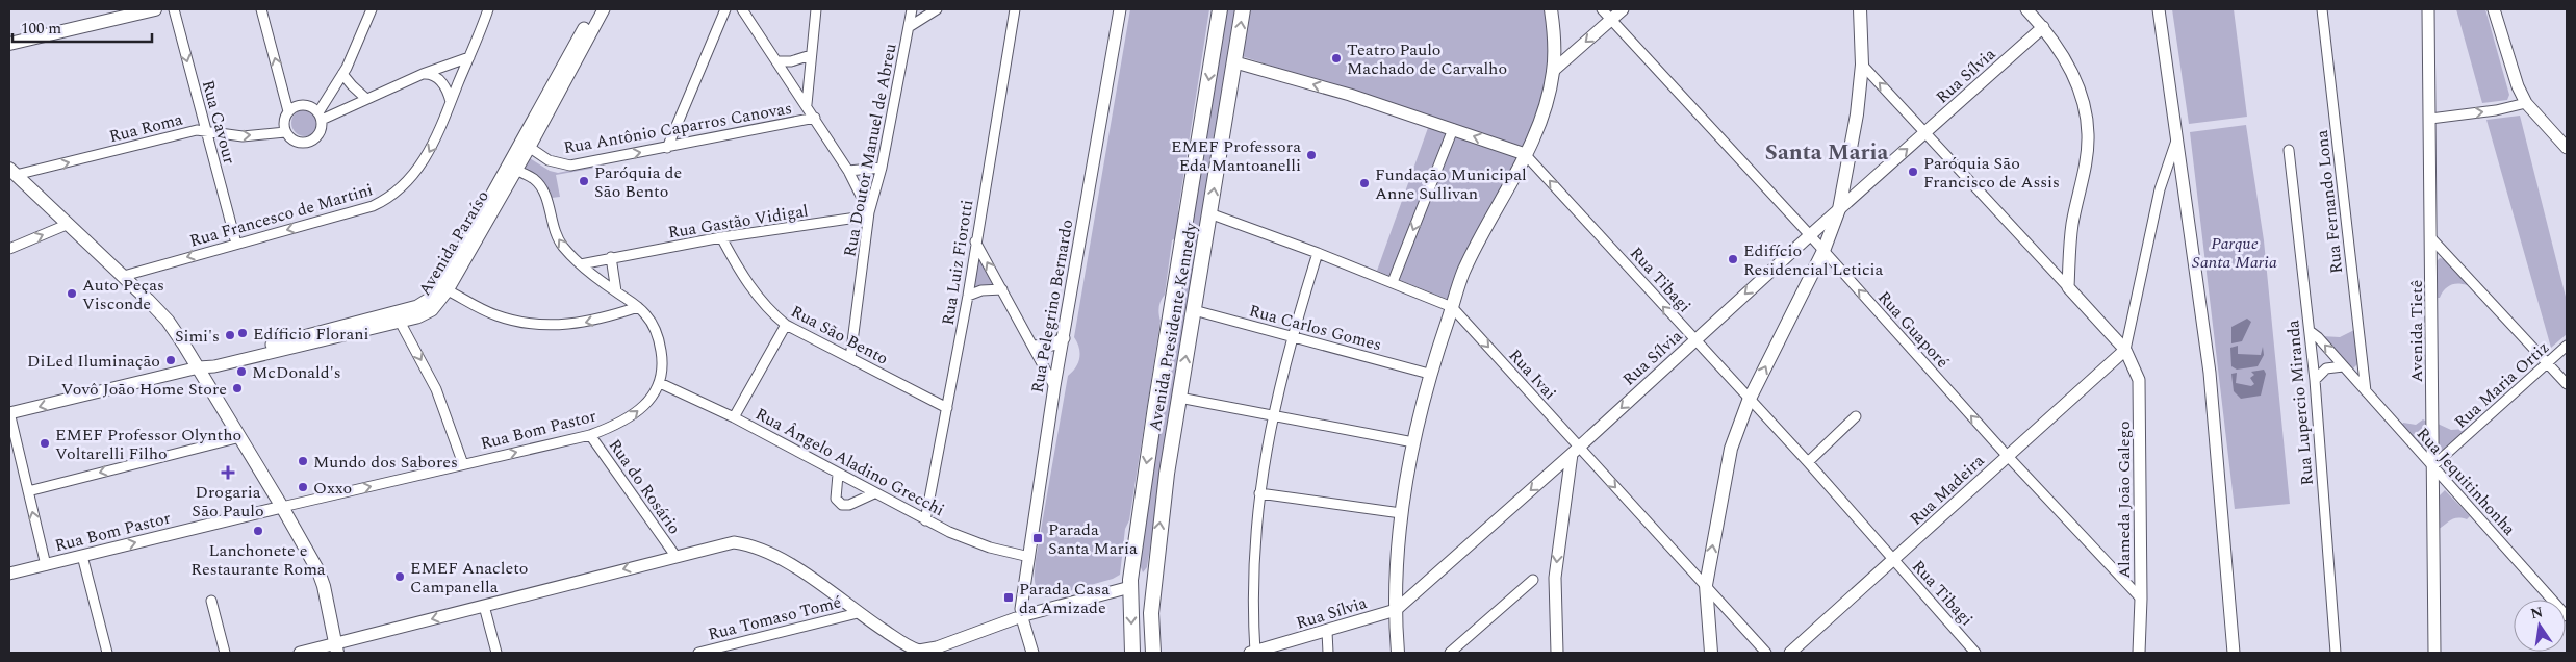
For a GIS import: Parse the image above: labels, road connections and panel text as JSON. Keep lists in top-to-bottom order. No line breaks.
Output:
{"streets":{"main road":["Avenida Presidente Kennedy"],"street":["Rua Sílvia","Rua Cavour","Rua Roma","Rua Antônio Caparros Canovas","Rua Doutor Manuel de Abreu","Rua Fernando Lona","Rua Francesco de Martini","Rua Gastão Vidigal","Avenida Paraíso","Rua Luiz Fiorotti","Rua Tibagi","Rua Pelegrino Bernardo","Rua Carlos Gomes","Rua Guaporé","Avenida Tietê","Rua São Bento","Rua Ivai","Rua Maria Ortiz","Rua Lupercio Miranda","Rua Bom Pastor","Rua Ângelo Aladino Grecchi","Rua Jequitinhonha","Rua do Rosário","Rua Madeira","Alameda João Galego","Rua Tomaso Tomé"]},"crossings":[["Rua Sílvia","Rua Tibagi"],["Rua Sílvia","Rua Guaporé"],["Rua Sílvia","Rua Ivai"],["Rua Cavour","Rua Roma"],["Rua Cavour","Rua Francesco de Martini"],["Rua Antônio Caparros Canovas","Avenida Paraíso"],["Rua Doutor Manuel de Abreu","Rua Gastão Vidigal"],["Rua Doutor Manuel de Abreu","Rua São Bento"],["Rua Fernando Lona","Rua Jequitinhonha"],["Rua Gastão Vidigal","Rua São Bento"],["Rua Luiz Fiorotti","Rua São Bento"],["Rua Luiz Fiorotti","Rua Ângelo Aladino Grecchi"],["Rua Tibagi","Avenida Presidente Kennedy"],["Rua Tibagi","Rua Madeira"],["Rua Pelegrino Bernardo","Rua Ângelo Aladino Grecchi"],["Avenida Presidente Kennedy","Rua Carlos Gomes"],["Avenida Presidente Kennedy","Rua Ivai"],["Rua Guaporé","Rua Madeira"],["Rua Guaporé","Alameda João Galego"],["Avenida Tietê","Rua Maria Ortiz"],["Avenida Tietê","Rua Jequitinhonha"],["Rua Maria Ortiz","Rua Jequitinhonha"],["Rua Lupercio Miranda","Rua Jequitinhonha"],["Rua Bom Pastor","Rua Ângelo Aladino Grecchi"],["Rua Bom Pastor","Rua do Rosário"],["Rua Madeira","Alameda João Galego"]],"one_way":["Rua Cavour","Rua Roma","Rua Antônio Caparros Canovas","Rua Francesco de Martini","Rua Tibagi","Rua Ivai","Rua Bom Pastor"],"districts":["Santa Maria"],"parks":["Parque Santa Maria"],"places":{"other":["Teatro Paulo Machado de Carvalho","EMEF Professora Eda Mantoanelli","Paróquia São Francisco de Assis","Paróquia de São Bento","Fundação Municipal Anne Sullivan","Edifício Residencial Leticia","Auto Peças Visconde","Edíficio Florani","Simi's","DiLed Iluminação","McDonald's","Vovô João Home Store","EMEF Professor Olyntho Voltarelli Filho","Mundo dos Sabores","Oxxo","Lanchonete e Restaurante Roma","EMEF Anacleto Campanella"],"health":["Drogaria São Paulo"],"transit":["Parada Santa Maria","Parada Casa da Amizade"]},"scale_bar":"100 m","north":"top"}
